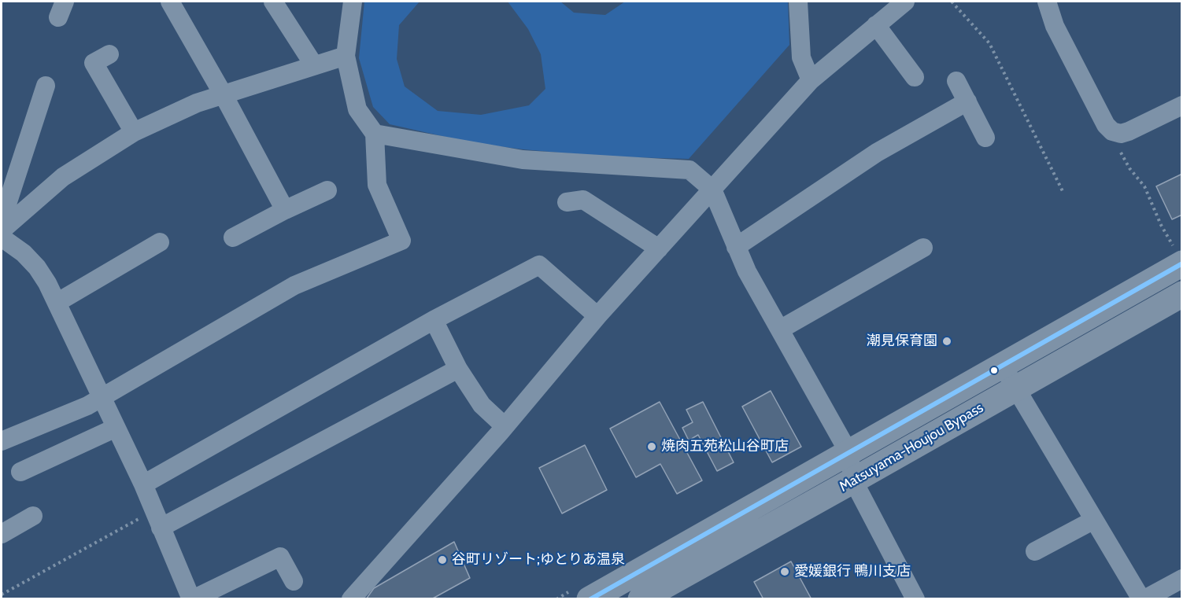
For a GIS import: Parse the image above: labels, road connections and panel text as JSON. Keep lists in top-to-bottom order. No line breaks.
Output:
{"streets":{"highway":["Matsuyama-Houjou Bypass"]},"places":["潮見保育園","焼肉五苑松山谷町店","谷町リゾート;ゆとりあ温泉","愛媛銀行 鴨川支店"]}
